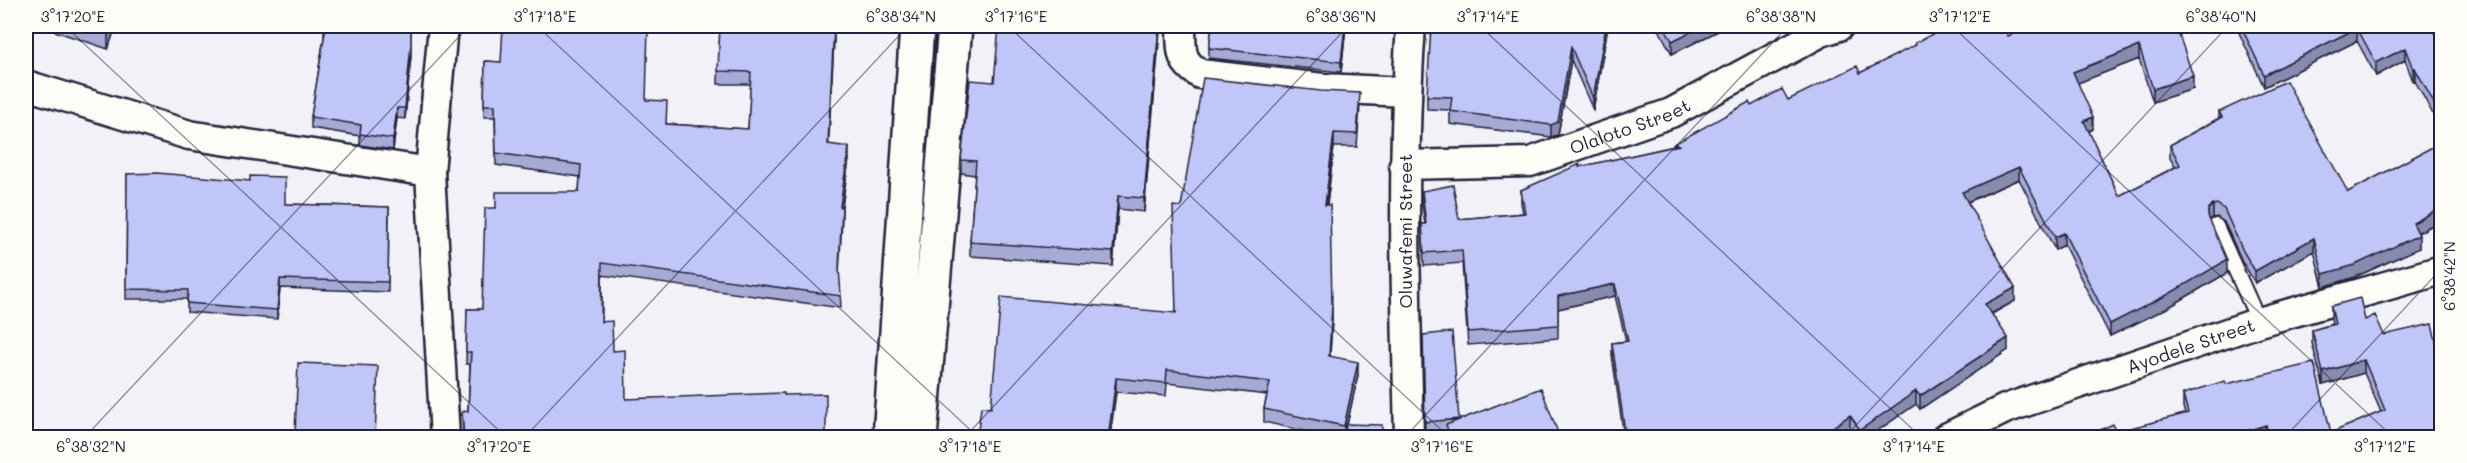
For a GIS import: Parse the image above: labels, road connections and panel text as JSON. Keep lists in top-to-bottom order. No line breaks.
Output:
{"streets":{"street":["Olaloto Street","Oluwafemi Street","Ayodele Street"]},"crossings":[["Olaloto Street","Oluwafemi Street"]],"coordinates":["3°17'20\"E","3°17'18\"E","6°38'34\"N","3°17'16\"E","6°38'36\"N","3°17'14\"E","6°38'38\"N","3°17'12\"E","6°38'40\"N","6°38'42\"N","6°38'32\"N"]}
